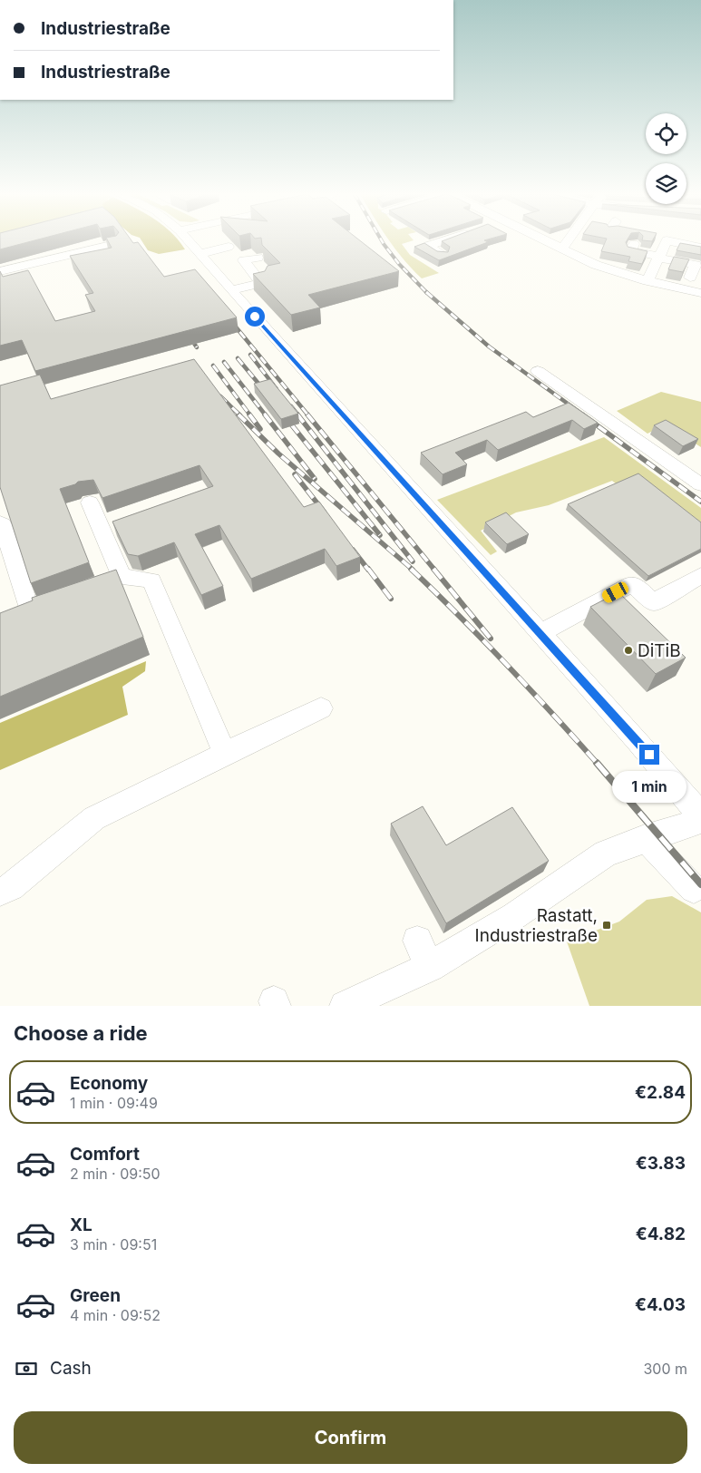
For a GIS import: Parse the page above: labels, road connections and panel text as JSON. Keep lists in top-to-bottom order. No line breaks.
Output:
{"places":{"other":["DiTiB"],"transit":["Rastatt, Industriestraße"]},"page":{"banner":["Industriestraße","Industriestraße"],"bubble":"1 min","heading":"Choose a ride","list":[{"name":"Economy","note":"1 min · 09:49","value":"€2.84"},{"name":"Comfort","note":"2 min · 09:50","value":"€3.83"},{"name":"XL","note":"3 min · 09:51","value":"€4.82"},{"name":"Green","note":"4 min · 09:52","value":"€4.03"}],"pay":["Cash","300 m"],"buttons":"Confirm"}}
